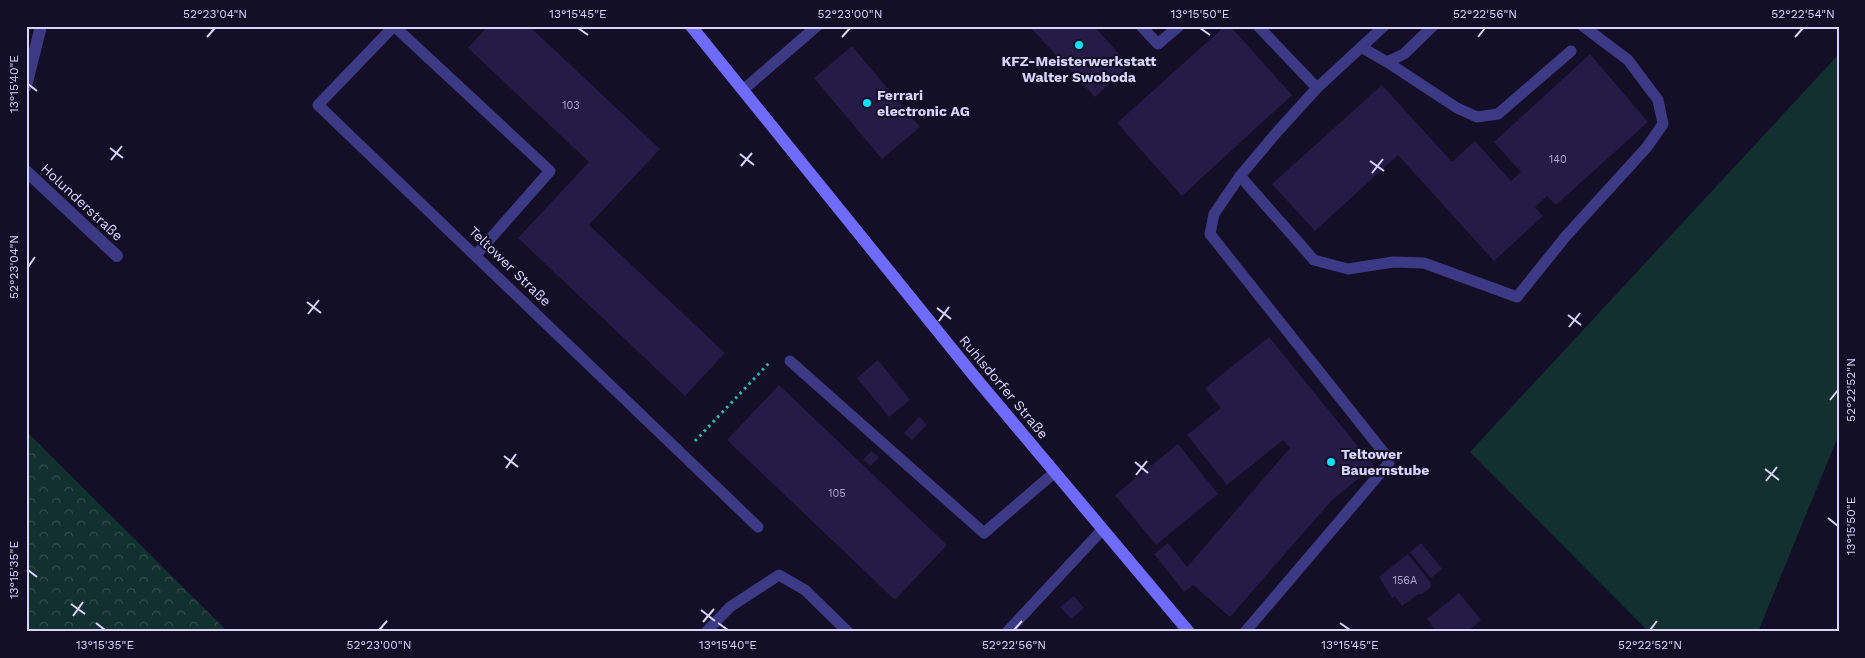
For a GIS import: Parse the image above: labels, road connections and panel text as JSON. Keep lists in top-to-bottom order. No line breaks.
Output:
{"streets":{"main road":["Ruhlsdorfer Straße"],"street":["Holunderstraße"],"lane":["Teltower Straße"]},"places":["KFZ-Meisterwerkstatt Walter Swoboda","Ferrari electronic AG","Teltower Bauernstube"],"house_numbers":["103","140","105","156A"],"coordinates":["52°23'04\"N","13°15'45\"E","52°23'00\"N","13°15'50\"E","52°22'56\"N","52°22'54\"N","13°15'40\"E","52°22'52\"N","13°15'35\"E"]}
